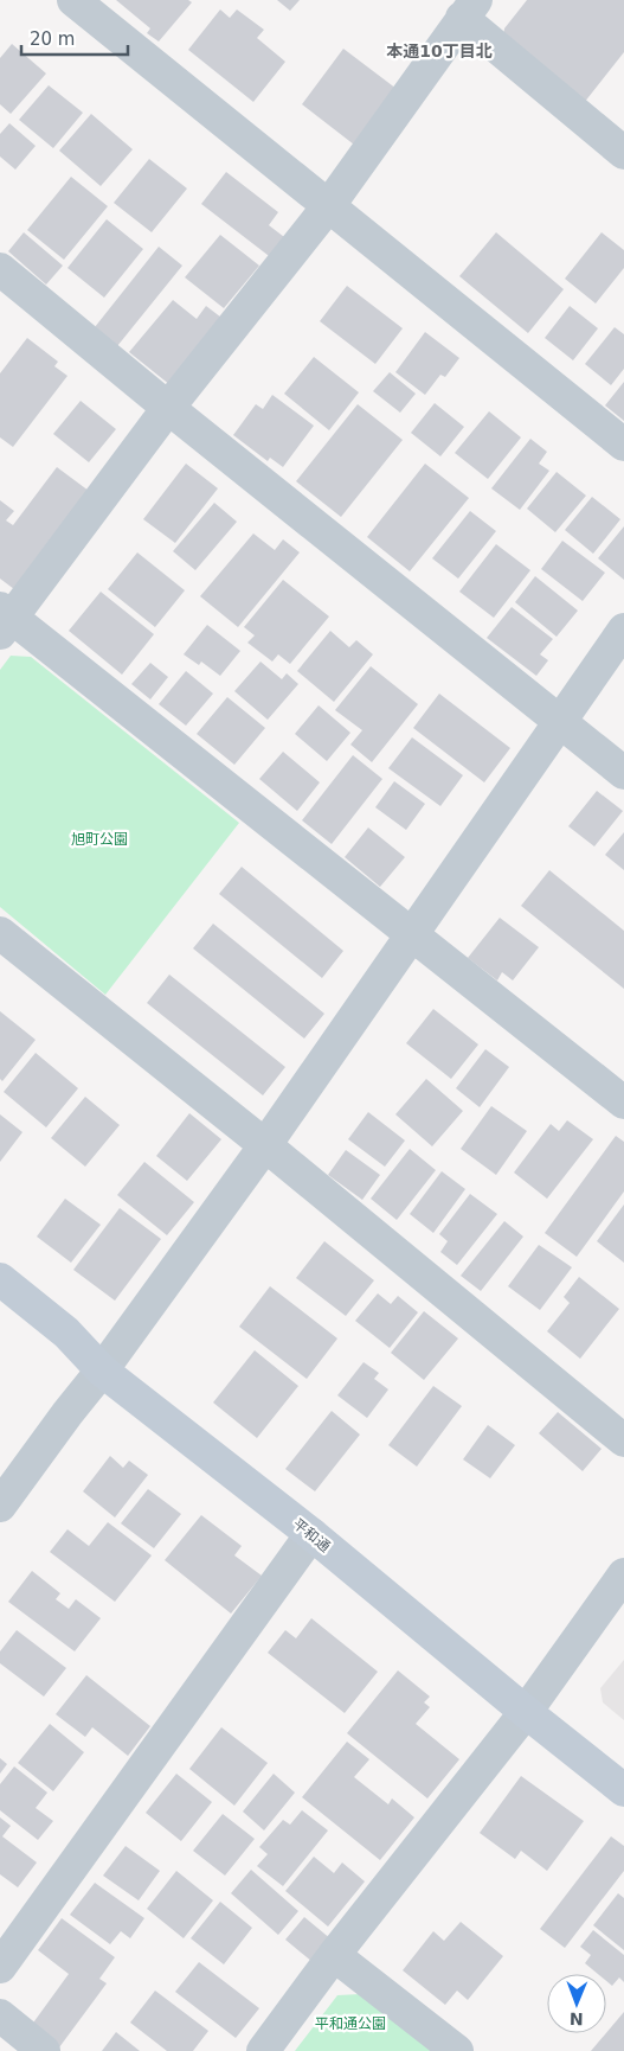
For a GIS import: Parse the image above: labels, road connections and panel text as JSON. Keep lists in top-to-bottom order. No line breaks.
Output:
{"streets":{"street":["平和通"]},"districts":["本通10丁目北"],"parks":["旭町公園","平和通公園"],"scale_bar":"20 m","north":"bottom"}
